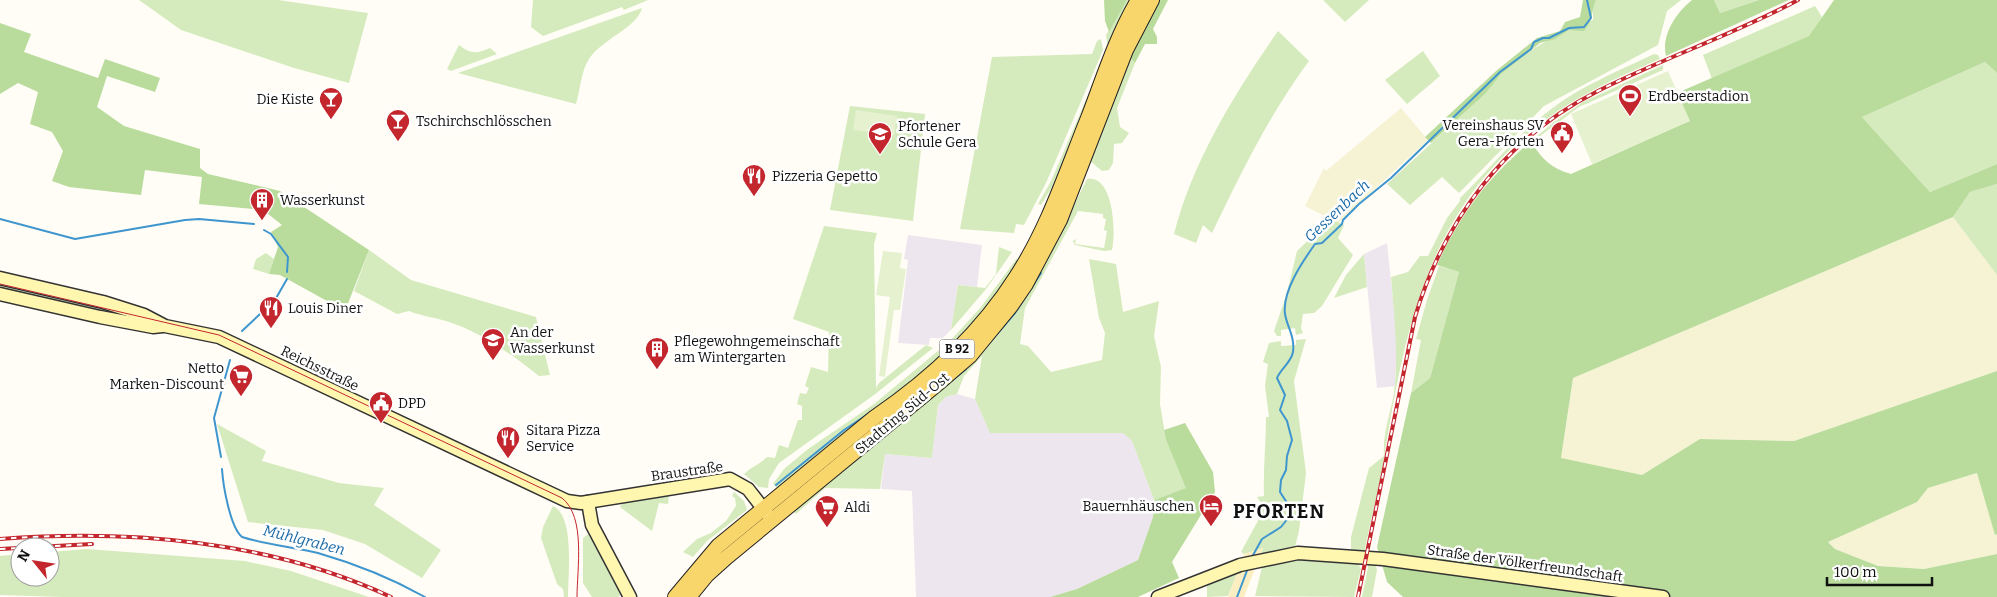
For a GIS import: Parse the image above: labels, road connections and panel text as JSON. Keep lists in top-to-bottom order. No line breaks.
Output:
{"streets":{"main road":["B 92","Reichsstraße","Stadtring Süd-Ost","Braustraße","Straße der Völkerfreundschaft"]},"crossings":[["Reichsstraße","Braustraße"],["Stadtring Süd-Ost","Braustraße"]],"districts":["PFORTEN"],"water":["Gessenbach","Mühlgraben"],"places":{"sports":["Erdbeerstadion"],"bar":["Die Kiste","Tschirchschlösschen"],"public building":["Vereinshaus SV Gera-Pforten","DPD"],"school or university":["Pfortener Schule Gera","An der Wasserkunst"],"restaurant":["Pizzeria Gepetto","Louis Diner","Sitara Pizza Service"],"building":["Wasserkunst","Pflegewohngemeinschaft am Wintergarten"],"supermarket":["Netto Marken-Discount","Aldi"],"hotel":["Bauernhäuschen"]},"scale_bar":"100 m","north":"top left"}
